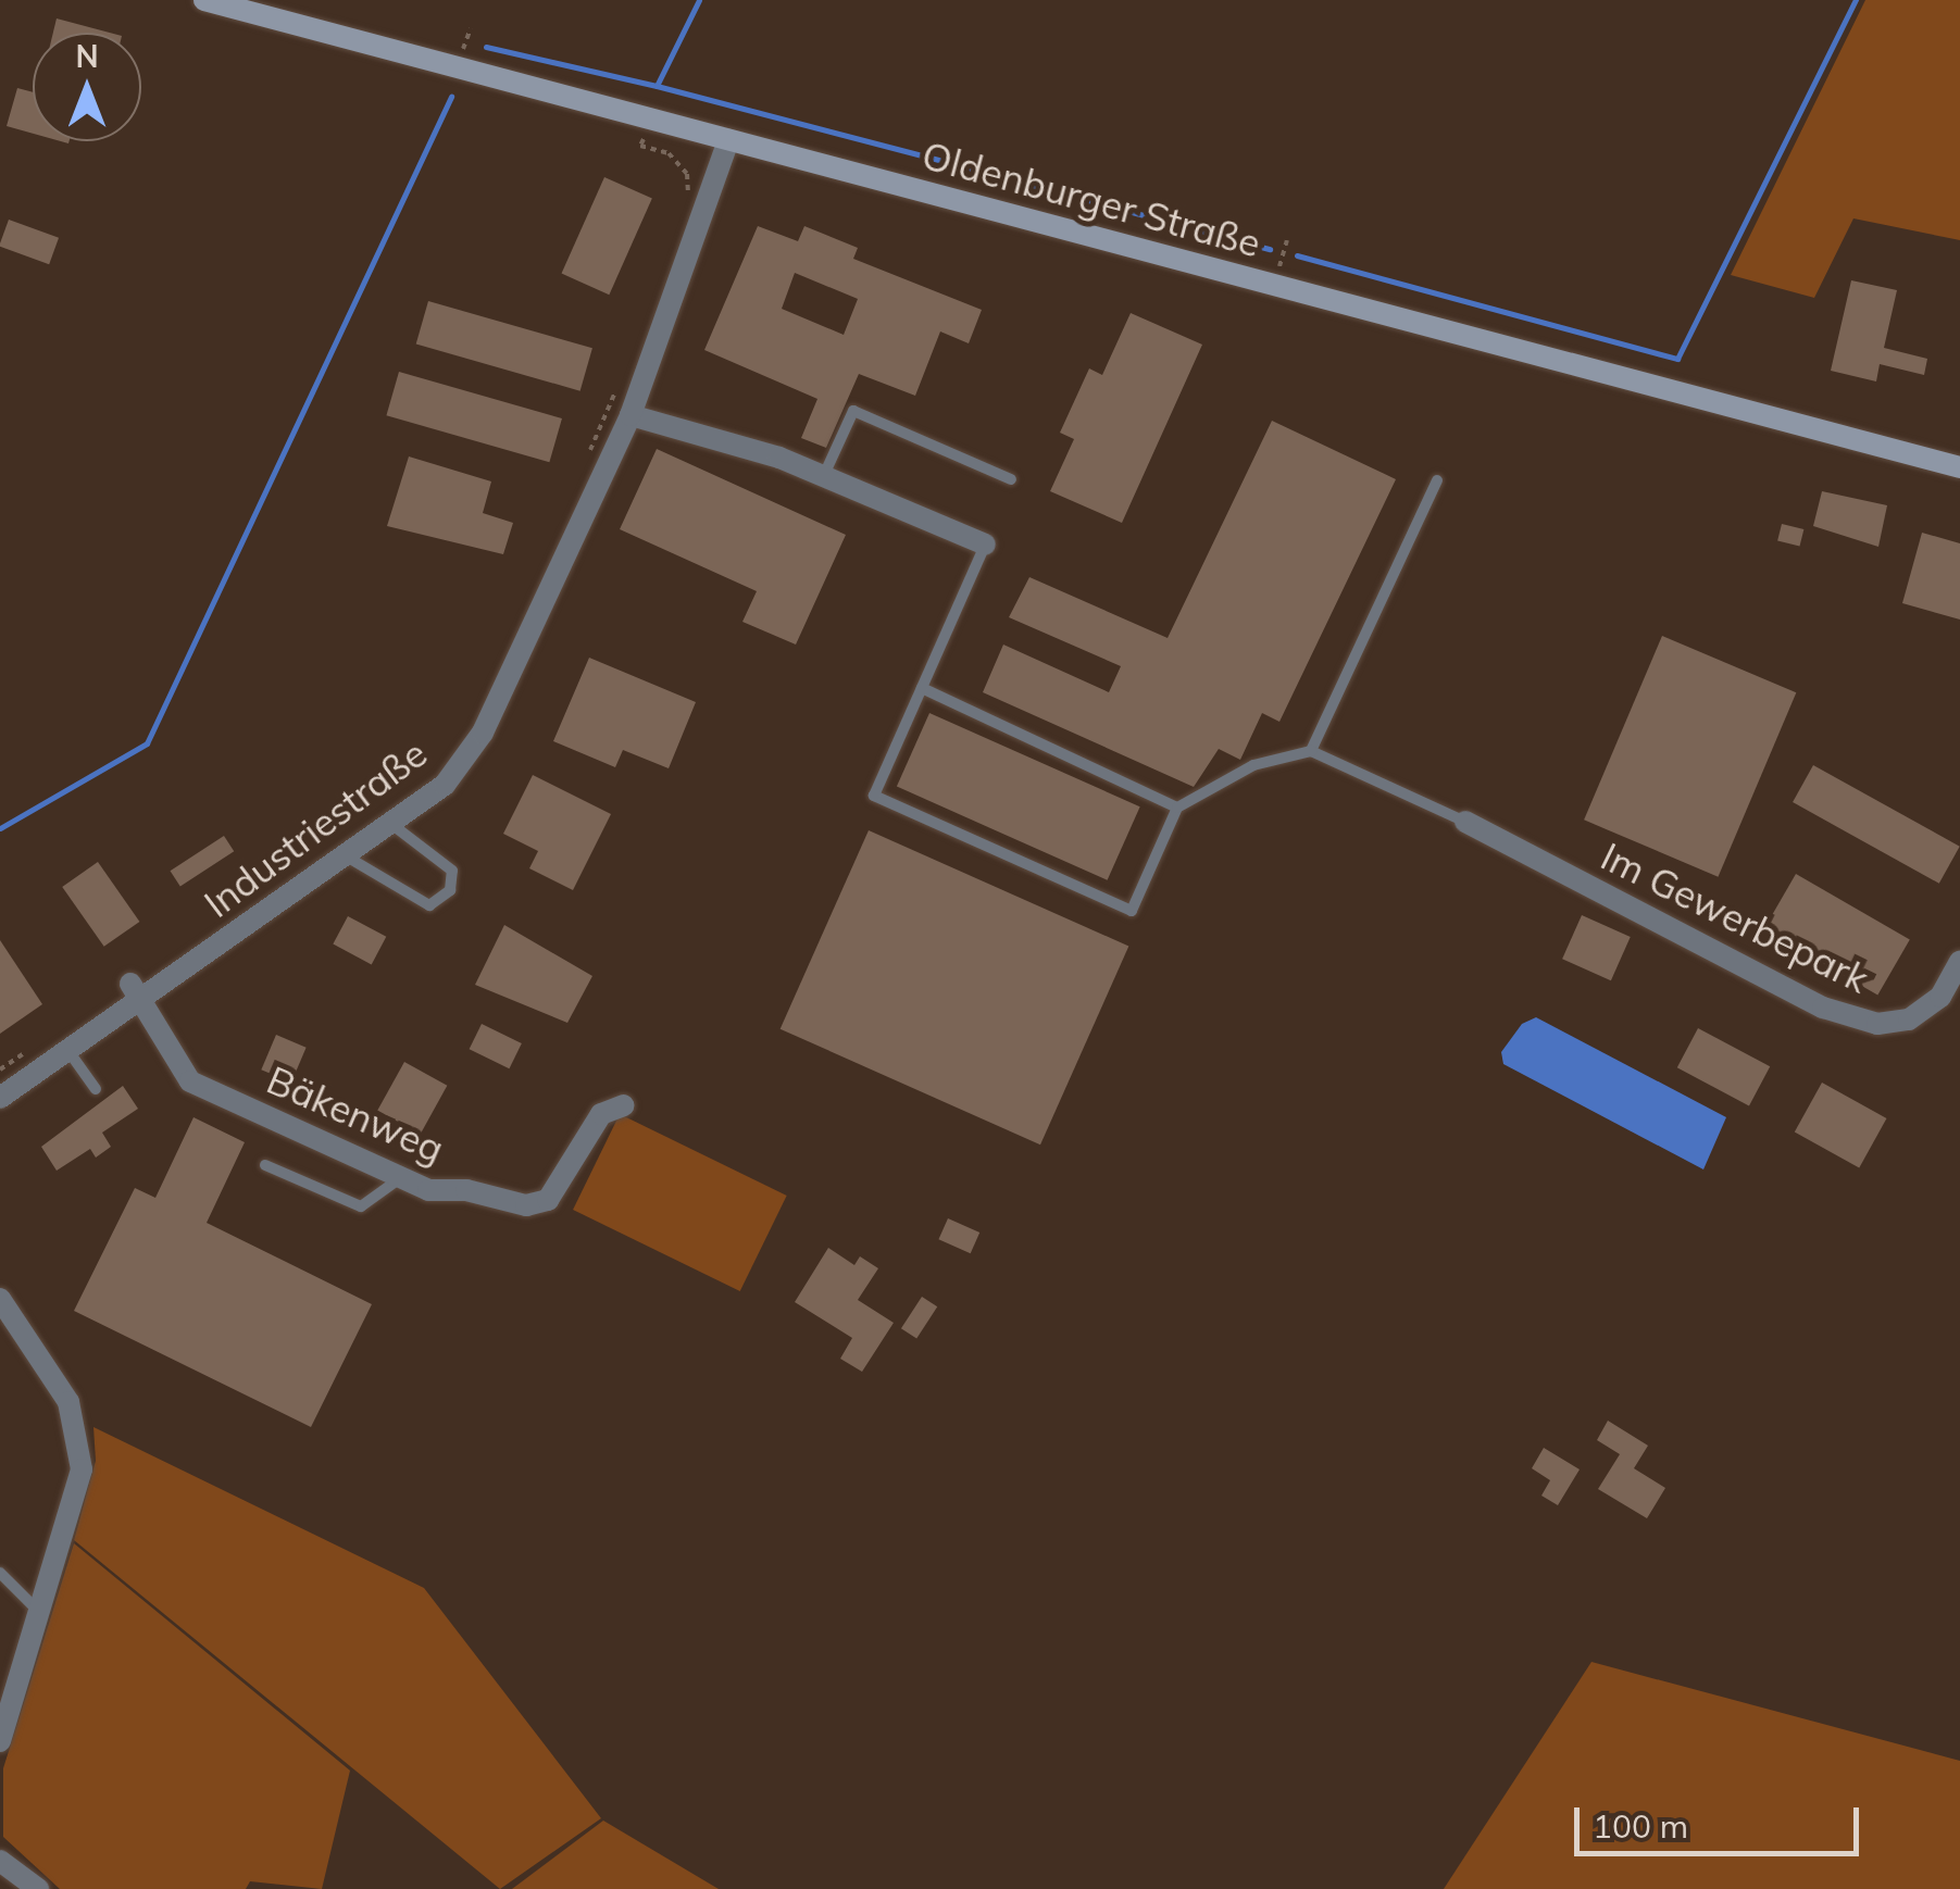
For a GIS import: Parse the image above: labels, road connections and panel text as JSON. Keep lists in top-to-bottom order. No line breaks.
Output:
{"streets":{"main road":["Oldenburger Straße"],"street":["Industriestraße","Im Gewerbepark","Bäkenweg"]},"crossings":[["Oldenburger Straße","Industriestraße"],["Industriestraße","Bäkenweg"]],"scale_bar":"100 m","north":"top"}
